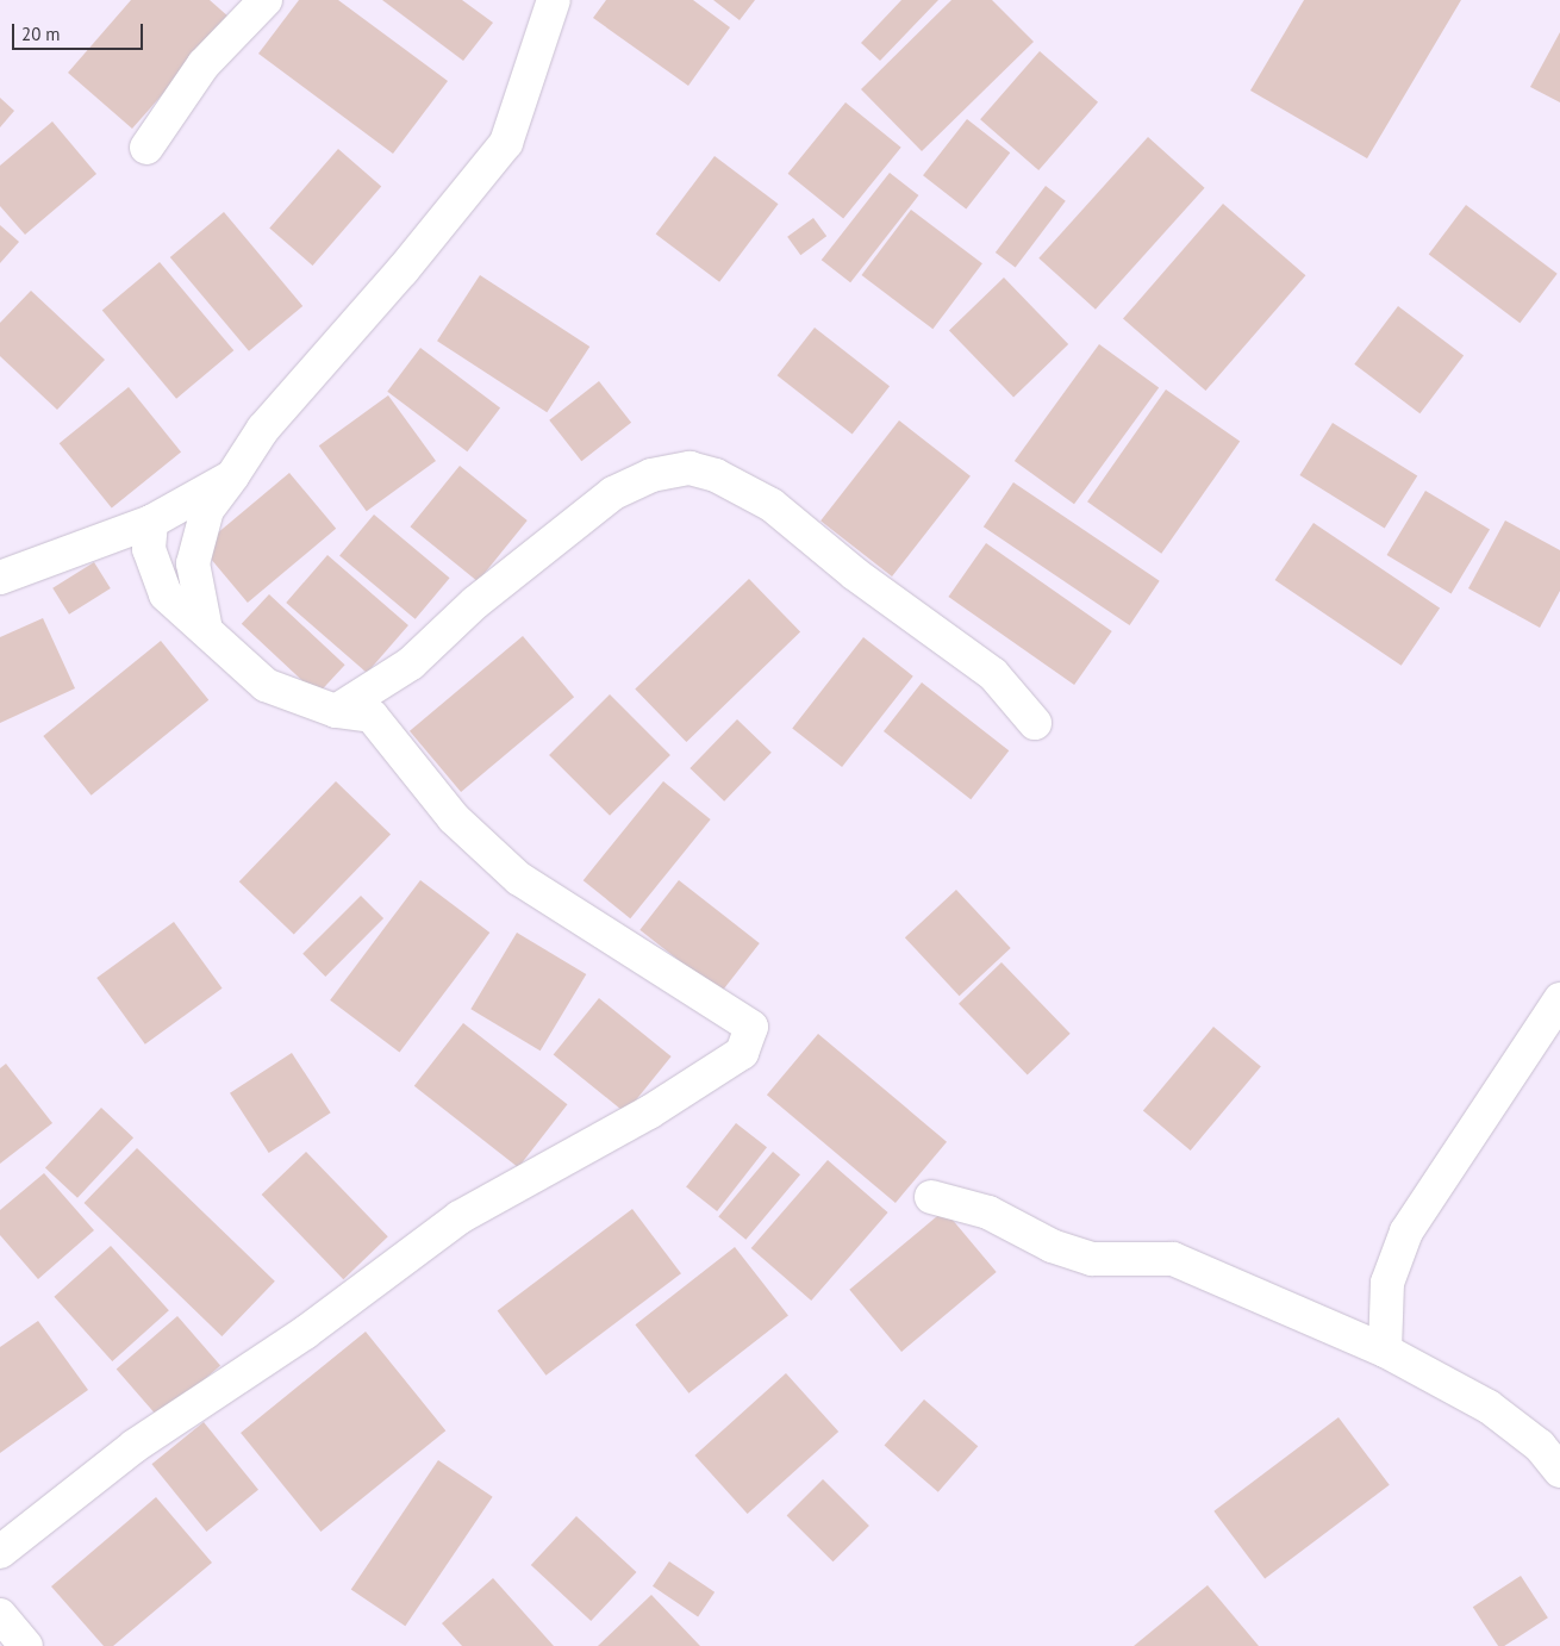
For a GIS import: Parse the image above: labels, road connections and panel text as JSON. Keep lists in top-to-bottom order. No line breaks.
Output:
{"scale_bar":"20 m"}
